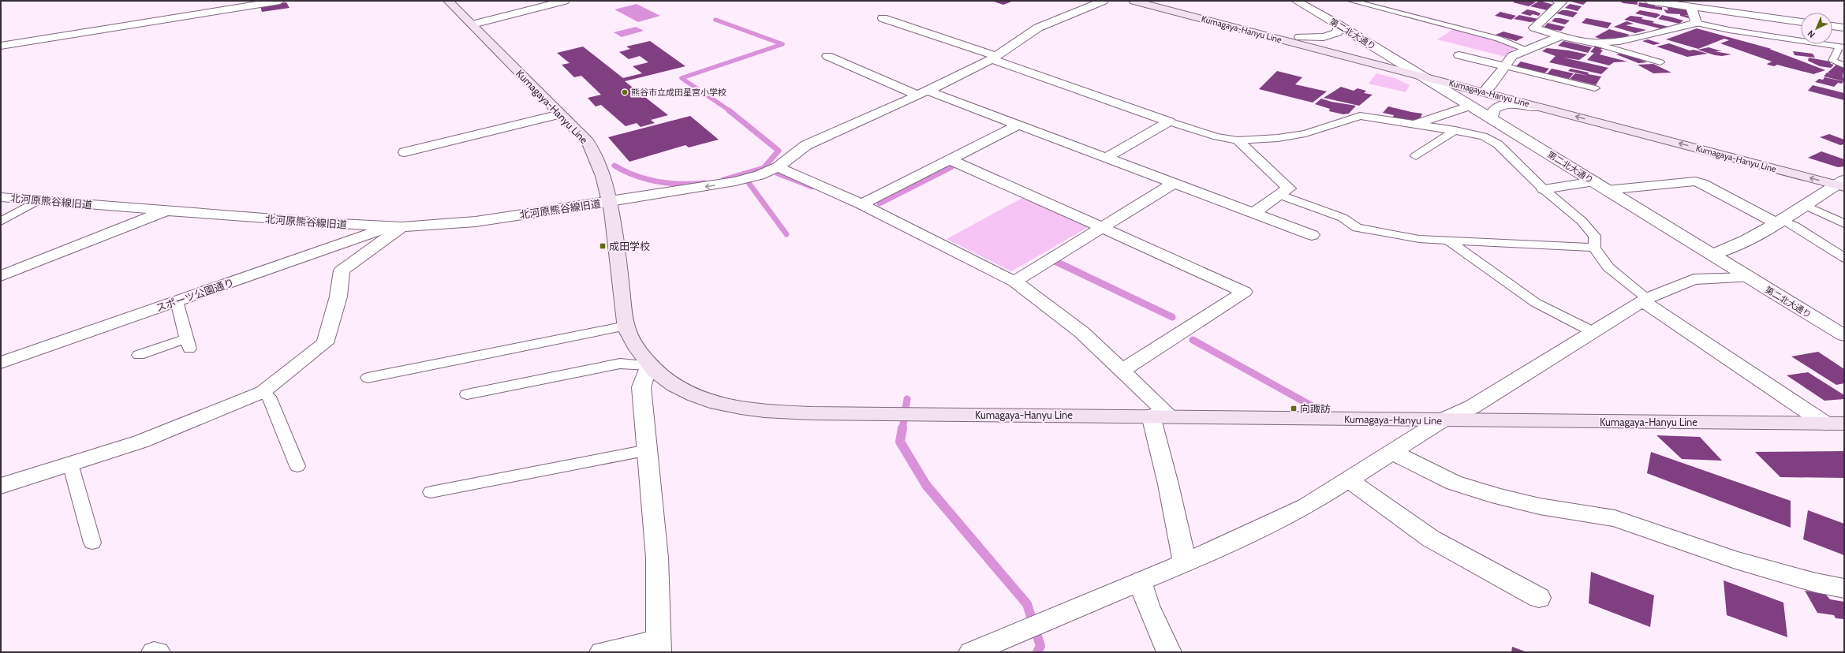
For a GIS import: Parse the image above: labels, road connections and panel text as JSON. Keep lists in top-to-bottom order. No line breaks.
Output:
{"streets":{"main road":["Kumagaya-Hanyu Line"],"street":["第二北大通り","北河原熊谷線旧道","スポーツ公園通り"]},"crossings":[["Kumagaya-Hanyu Line","第二北大通り"],["Kumagaya-Hanyu Line","北河原熊谷線旧道"],["北河原熊谷線旧道","スポーツ公園通り"]],"places":{"other":["熊谷市立成田星宮小学校"],"transit":["成田学校","向諏訪"]},"north":"bottom left"}
